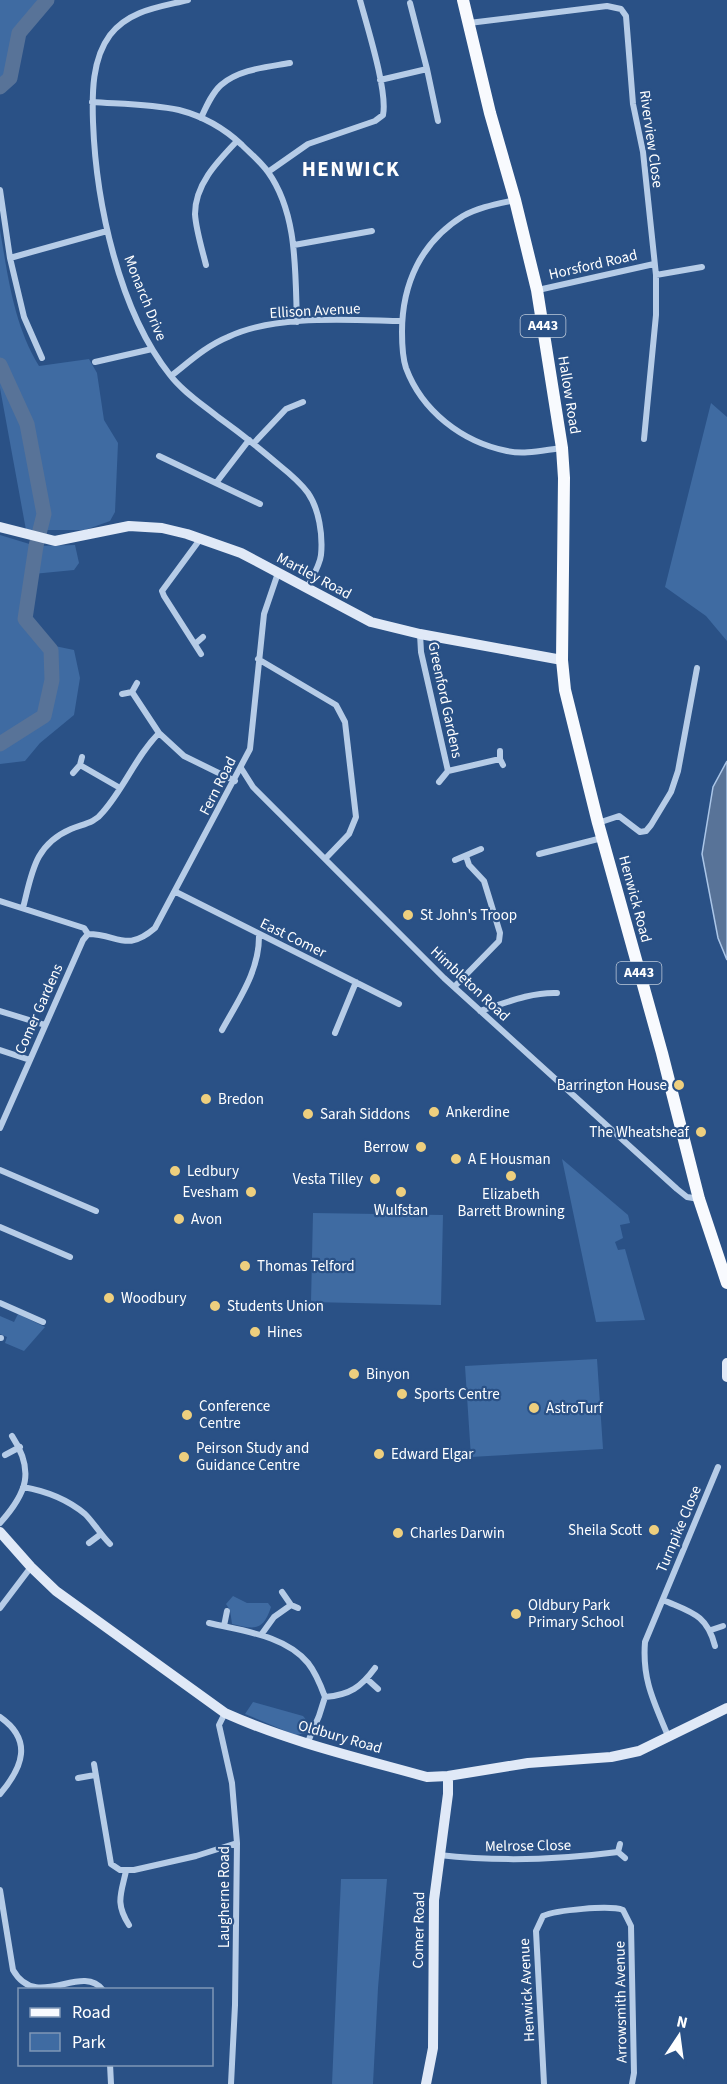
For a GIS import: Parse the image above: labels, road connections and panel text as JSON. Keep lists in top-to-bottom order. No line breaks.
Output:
{"streets":{"main road":["A443","Hallow Road","Henwick Road"],"street":["Riverview Close","Horsford Road","Monarch Drive","Ellison Avenue","Martley Road","Greenford Gardens","Fern Road","East Comer","Himbleton Road","Comer Gardens","Turnpike Close","Oldbury Road","Melrose Close","Laugherne Road","Comer Road","Henwick Avenue","Arrowsmith Avenue"]},"crossings":[["Riverview Close","Horsford Road"],["Horsford Road","Hallow Road"],["Monarch Drive","Ellison Avenue"],["Monarch Drive","Martley Road"],["Hallow Road","Martley Road"],["Hallow Road","Henwick Road"],["Martley Road","Greenford Gardens"],["Martley Road","Fern Road"],["Martley Road","Henwick Road"],["Fern Road","East Comer"],["Fern Road","Himbleton Road"],["Fern Road","Comer Gardens"],["Henwick Road","Himbleton Road"],["Turnpike Close","Oldbury Road"],["Oldbury Road","Laugherne Road"],["Oldbury Road","Comer Road"],["Melrose Close","Comer Road"],["Henwick Avenue","Arrowsmith Avenue"]],"districts":["HENWICK"],"places":["St John's Troop","Barrington House","Bredon","Ankerdine","Sarah Siddons","The Wheatsheaf","Berrow","A E Housman","Ledbury","Elizabeth Barrett Browning","Vesta Tilley","Evesham","Wulfstan","Avon","Thomas Telford","Woodbury","Students Union","Hines","Binyon","Sports Centre","AstroTurf","Conference Centre","Edward Elgar","Peirson Study and Guidance Centre","Sheila Scott","Charles Darwin","Oldbury Park Primary School"],"legend":["Road","Park"],"north":"top"}
